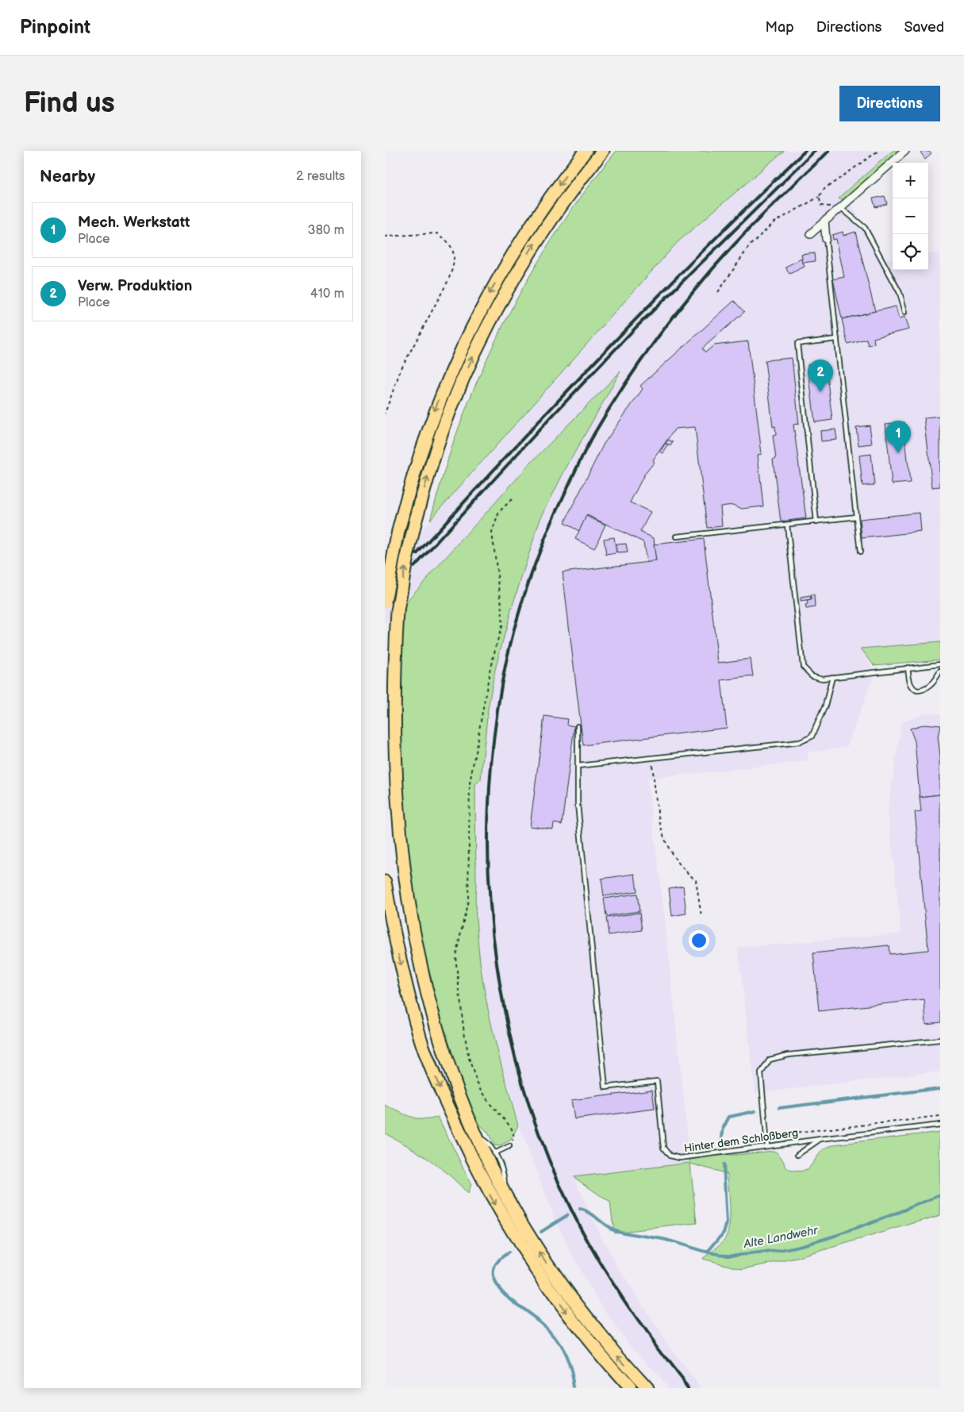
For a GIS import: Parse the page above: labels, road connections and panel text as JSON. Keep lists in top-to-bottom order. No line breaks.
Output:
{"streets":{"lane":["Hinter dem Schloßberg"]},"water":["Alte Landwehr"],"page":{"header":"Pinpoint","nav":["Map","Directions","Saved"],"buttons":"Directions","title":"Find us","heading":["Nearby","2 results"],"map_buttons":["+","−"],"list":[{"mark":"1","name":"Mech. Werkstatt","note":"Place","value":"380 m"},{"mark":"2","name":"Verw. Produktion","note":"Place","value":"410 m"}],"pins":["2","1"]}}
